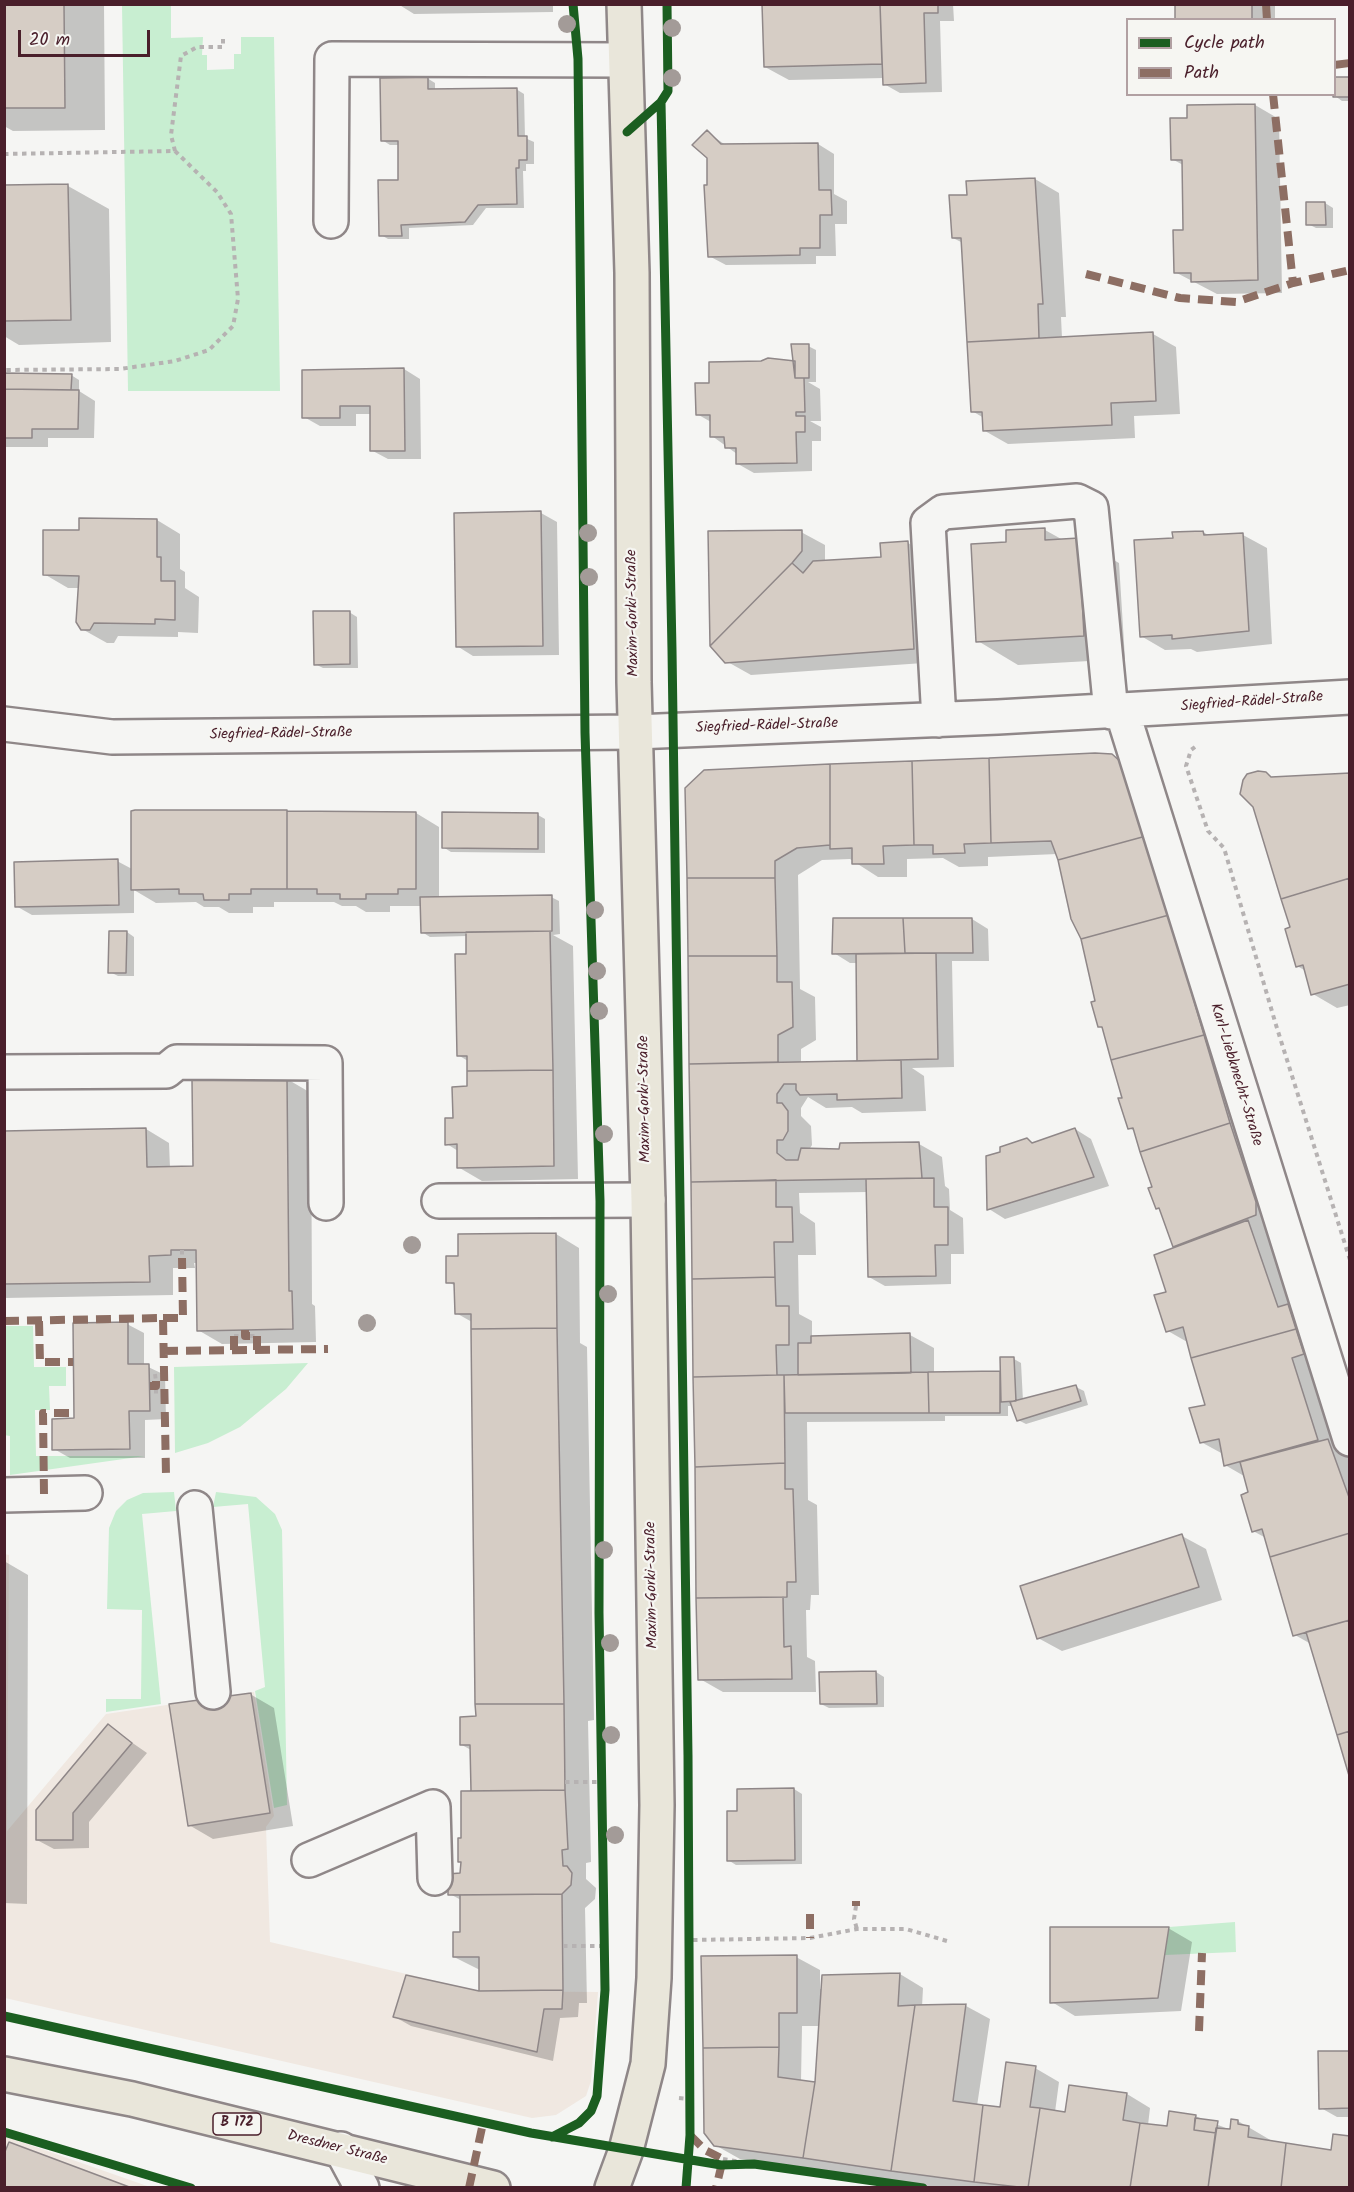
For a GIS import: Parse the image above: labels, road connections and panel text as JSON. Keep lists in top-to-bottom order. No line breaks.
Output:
{"streets":{"main road":["Maxim-Gorki-Straße","B 172","Dresdner Straße"],"street":["Siegfried-Rädel-Straße","Karl-Liebknecht-Straße"]},"crossings":[["Maxim-Gorki-Straße","Siegfried-Rädel-Straße"],["Siegfried-Rädel-Straße","Karl-Liebknecht-Straße"]],"legend":["Cycle path","Path"],"scale_bar":"20 m"}
